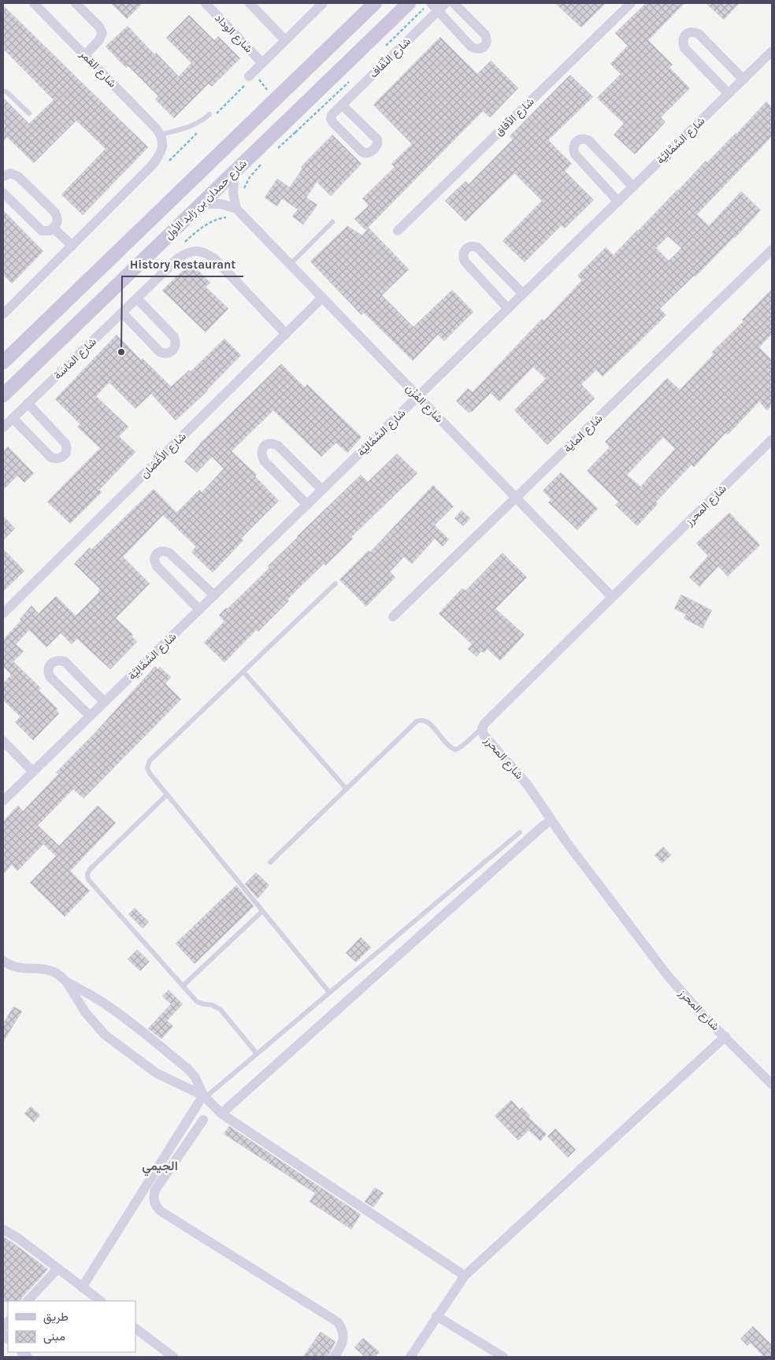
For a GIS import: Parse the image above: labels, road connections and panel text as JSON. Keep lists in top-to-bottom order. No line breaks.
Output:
{"streets":{"main road":["شارع حمدان بن زايد الأول"],"street":["شارع الوداد","شارع النِّفَاف","شارع القمر","شارع الآفاق","شارع السَّمَّالِيَّة","شارع المَاسَة","شارع المُزْن","شارع الماية","شارع الأَغْصَان","شارع المحرز"]},"crossings":[["شارع السَّمَّالِيَّة","شارع المُزْن"],["شارع المَاسَة","شارع الأَغْصَان"],["شارع المُزْن","شارع الماية"],["شارع المُزْن","شارع الأَغْصَان"],["شارع المُزْن","شارع المحرز"]],"districts":["الجيمي"],"places":["History Restaurant"],"legend":["طريق","مبنى"]}
